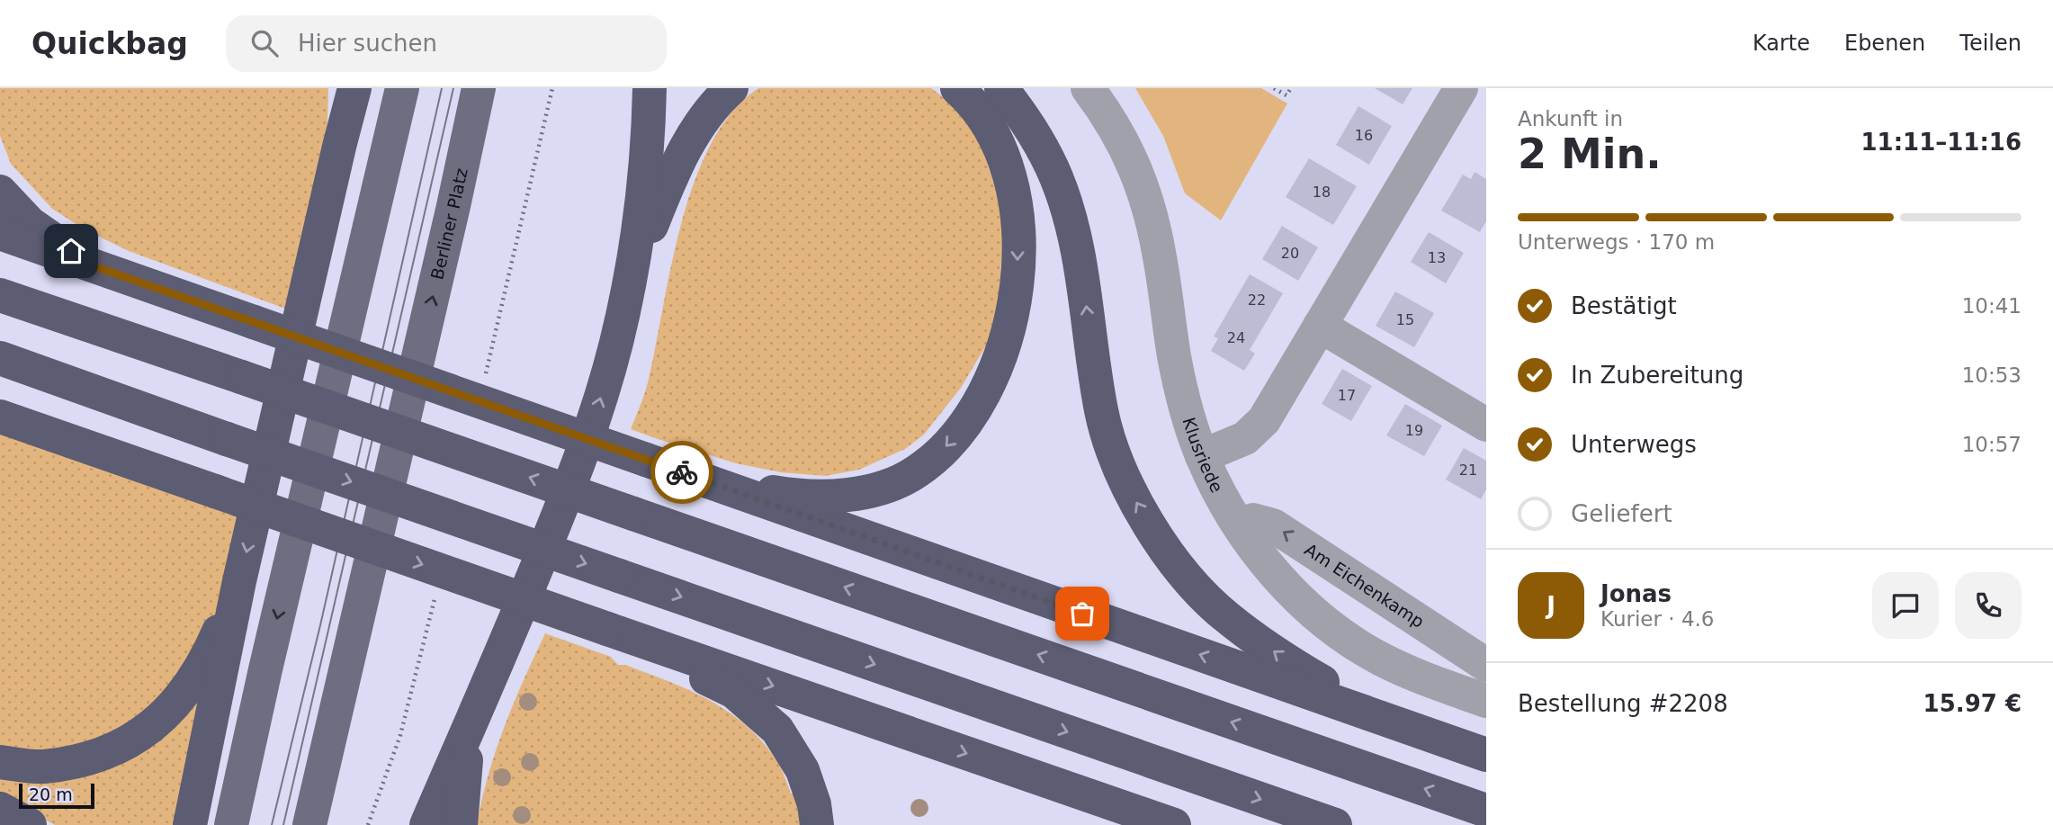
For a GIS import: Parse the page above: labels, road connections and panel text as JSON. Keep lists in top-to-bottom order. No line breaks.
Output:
{"streets":{"main road":["Berliner Platz"],"street":["Klusriede","Am Eichenkamp"]},"crossings":[["Klusriede","Am Eichenkamp"]],"house_numbers":["16","18","20","13","22","15","24","17","19","21"],"scale_bar":"20 m","page":{"header":"Quickbag","search":"Hier suchen","nav":["Karte","Ebenen","Teilen"],"heading":["2 Min.","Ankunft in","11:11–11:16"],"panel":["Jonas","Kurier · 4.6","Bestellung #2208","15.97 €"],"bar":"Unterwegs · 170 m","list":[["Bestätigt","10:41"],["In Zubereitung","10:53"],["Unterwegs","10:57"],"Geliefert"],"round":"J","scale":"20 m"}}
